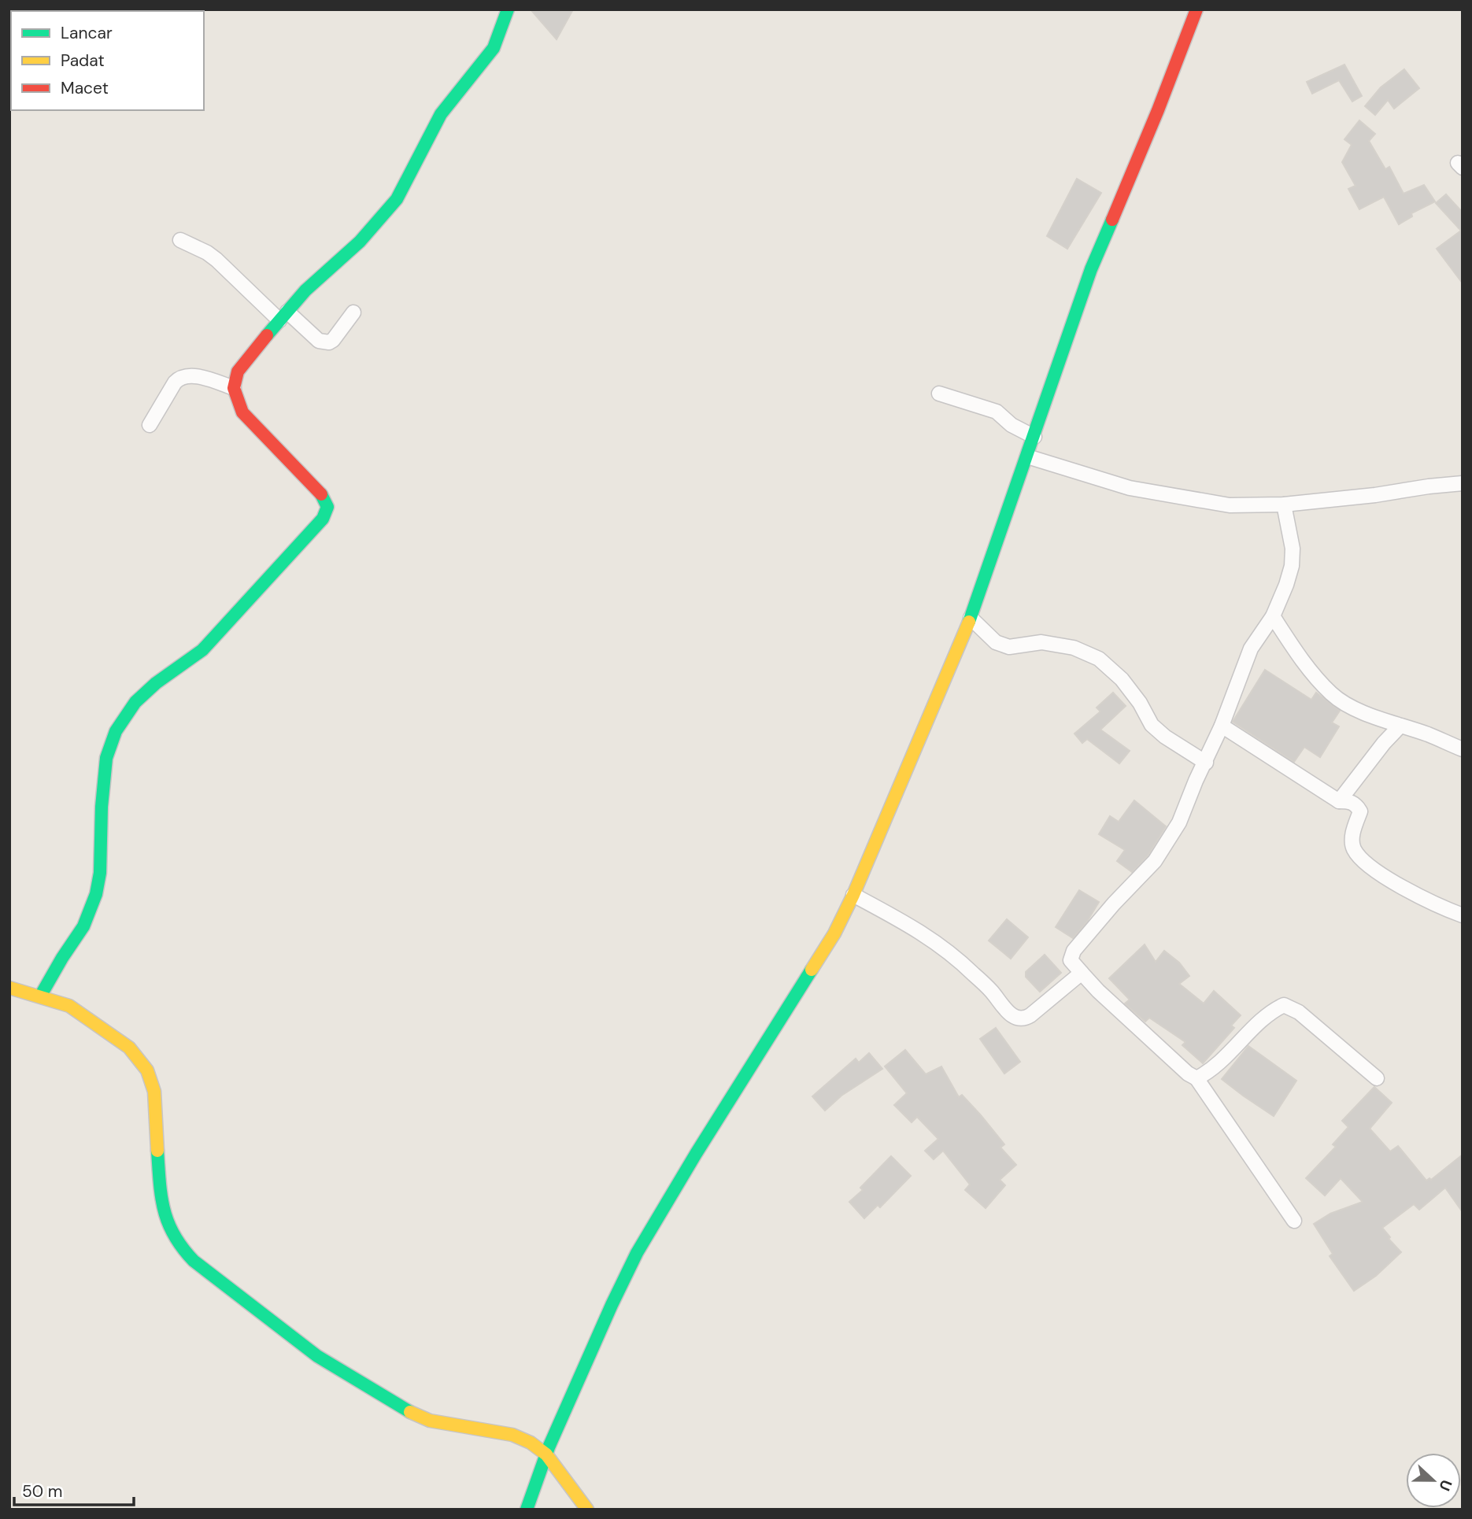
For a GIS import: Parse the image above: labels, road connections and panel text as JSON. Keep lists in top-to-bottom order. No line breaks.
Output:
{"legend":["Lancar","Padat","Macet"],"scale_bar":"50 m","north":"right"}
